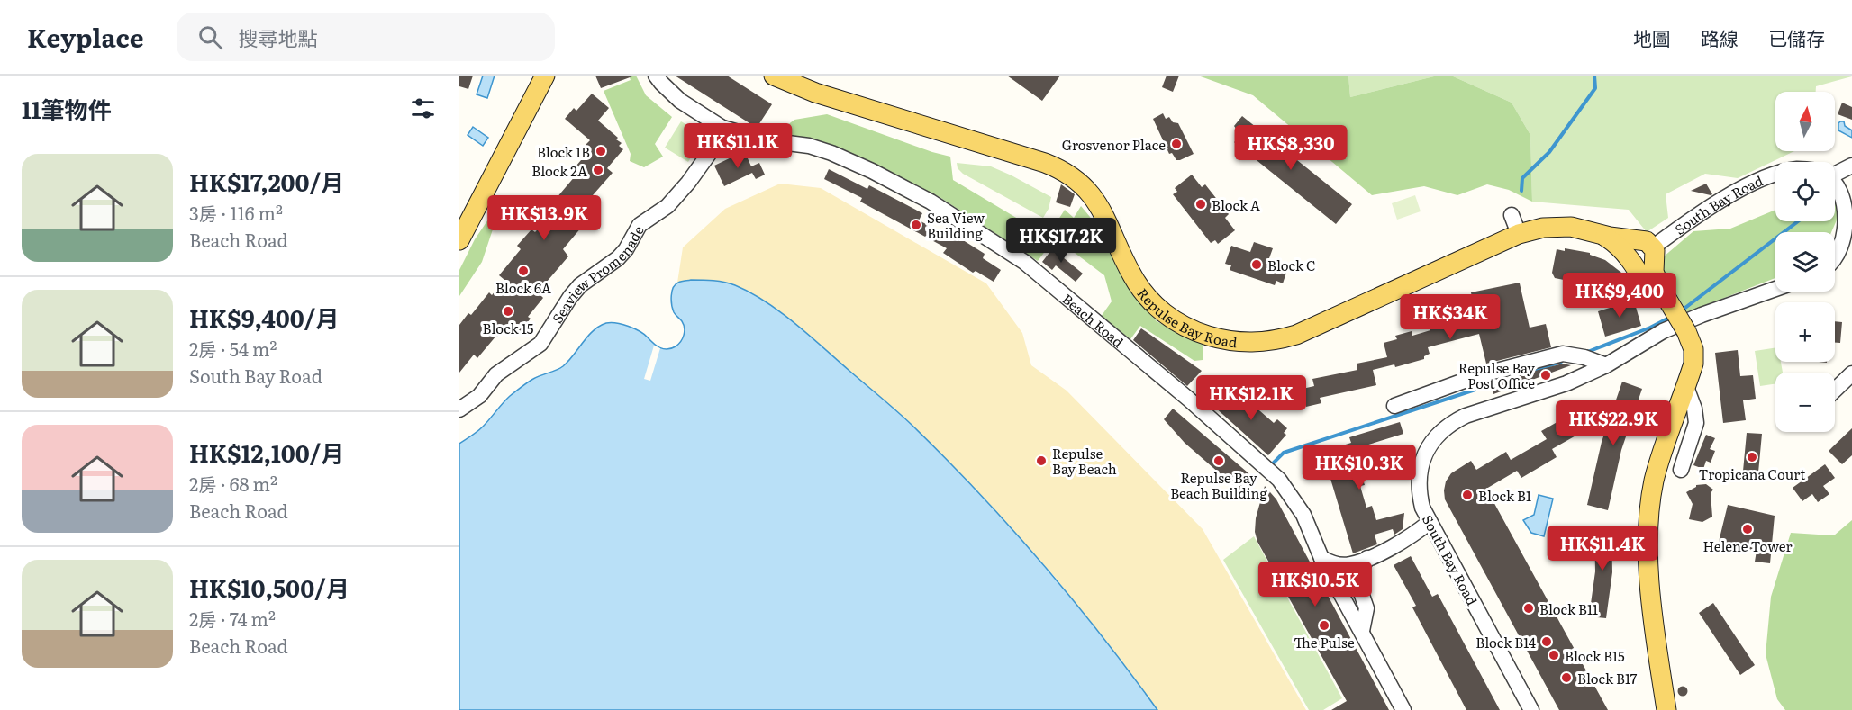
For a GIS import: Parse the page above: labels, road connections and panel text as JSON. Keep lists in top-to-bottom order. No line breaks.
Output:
{"streets":{"main road":["Repulse Bay Road"],"street":["South Bay Road","Seaview Promenade","Beach Road"]},"crossings":[["South Bay Road","Repulse Bay Road"],["Seaview Promenade","Beach Road"]],"places":["Grosvenor Place","Block 1B","Block 2A","Block A","Sea View Building","Block C","Block 6A","Block 15","Repulse Bay Post Office","Tropicana Court","Repulse Bay Beach","Repulse Bay Beach Building","Block B1","Helene Tower","Block B11","The Pulse","Block B14","Block B15","Block B17"],"north":"top","page":{"header":"Keyplace","search":"搜尋地點","nav":["地圖","路線","已儲存"],"heading":"11筆物件","map_buttons":["+","−"],"price":["HK$11.1K","HK$8,330","HK$13.9K","HK$17.2K","HK$9,400","HK$34K","HK$12.1K","HK$22.9K","HK$10.3K","HK$11.4K","HK$10.5K"],"list":[{"name":"HK$17,200/月","note":"3房 · 116 m² · Beach Road"},{"name":"HK$9,400/月","note":"2房 · 54 m² · South Bay Road"},{"name":"HK$12,100/月","note":"2房 · 68 m² · Beach Road"},{"name":"HK$10,500/月","note":"2房 · 74 m² · Beach Road"}]}}
